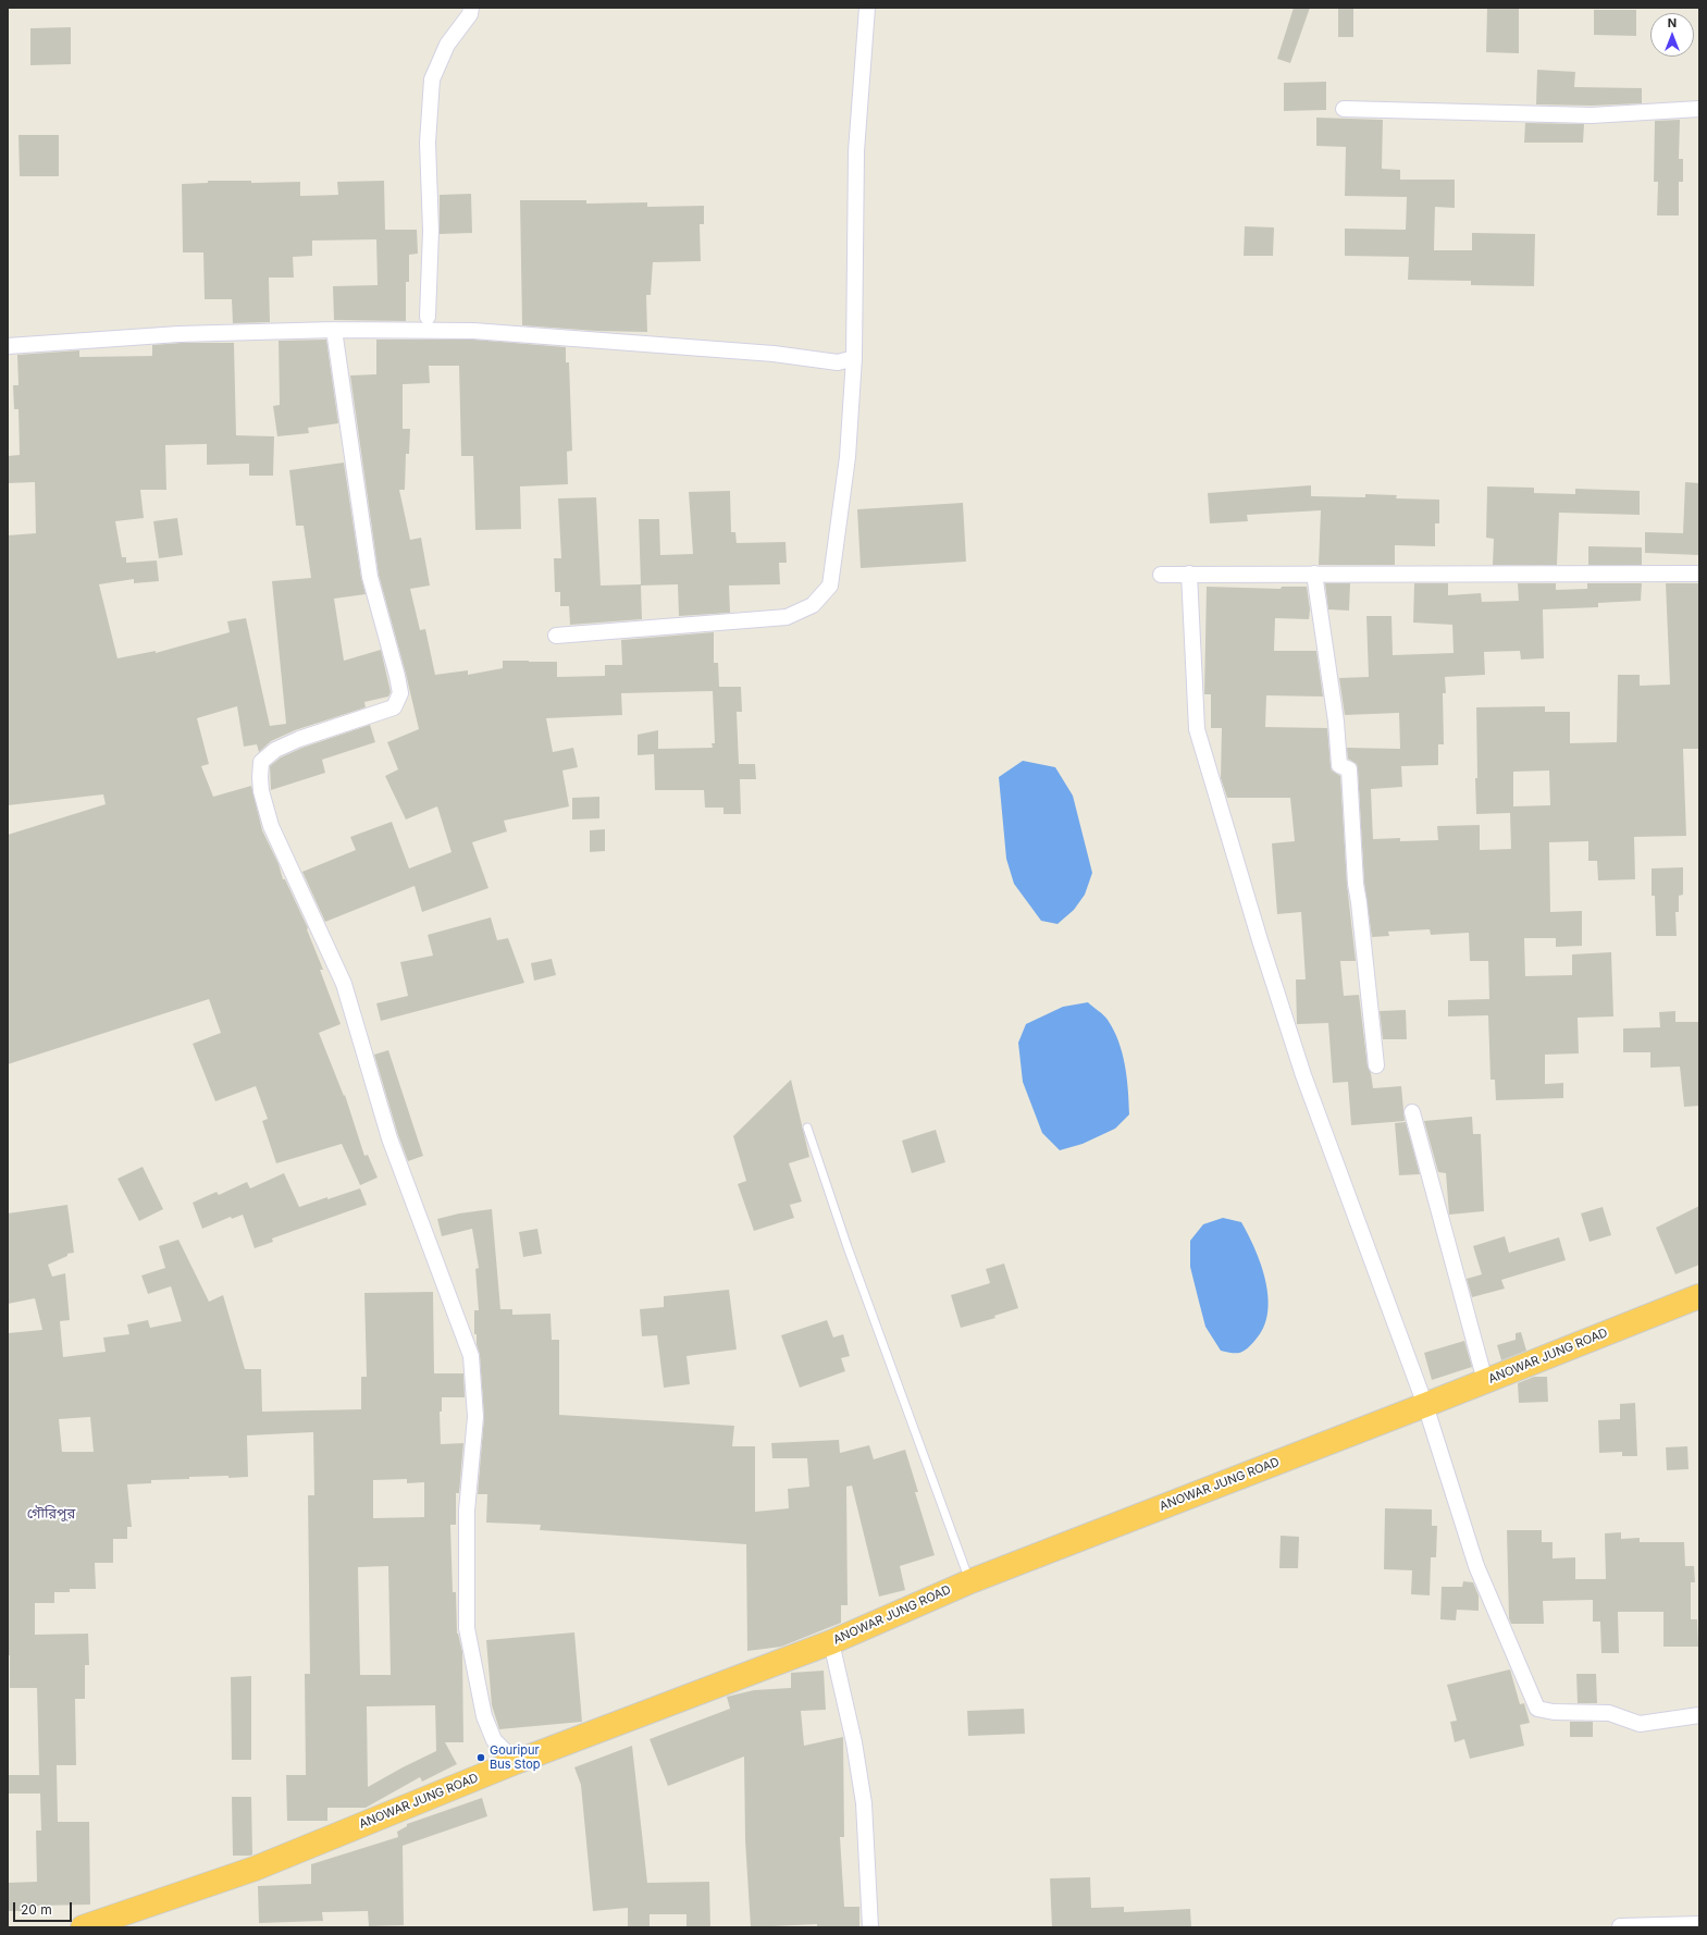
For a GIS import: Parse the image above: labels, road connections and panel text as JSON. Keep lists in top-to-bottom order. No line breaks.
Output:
{"streets":{"highway":["ANOWAR JUNG ROAD"]},"districts":["গৌরিপুর"],"places":["Gouripur Bus Stop"],"scale_bar":"20 m","north":"top"}
